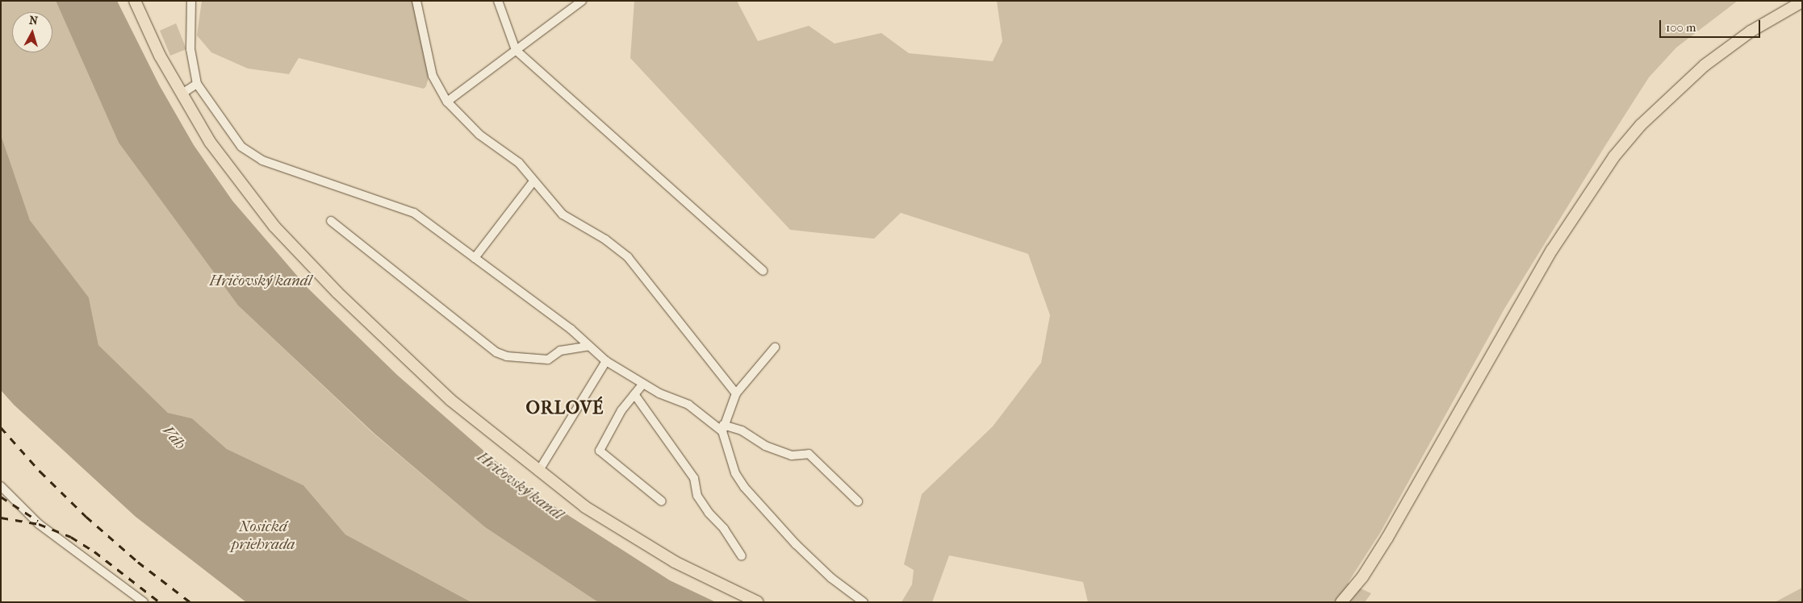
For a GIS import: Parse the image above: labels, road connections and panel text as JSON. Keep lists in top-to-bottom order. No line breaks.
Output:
{"districts":["ORLOVÉ"],"water":["Hričovský kanál","Váh","Nosická priehrada"],"scale_bar":"100 m","north":"top"}
